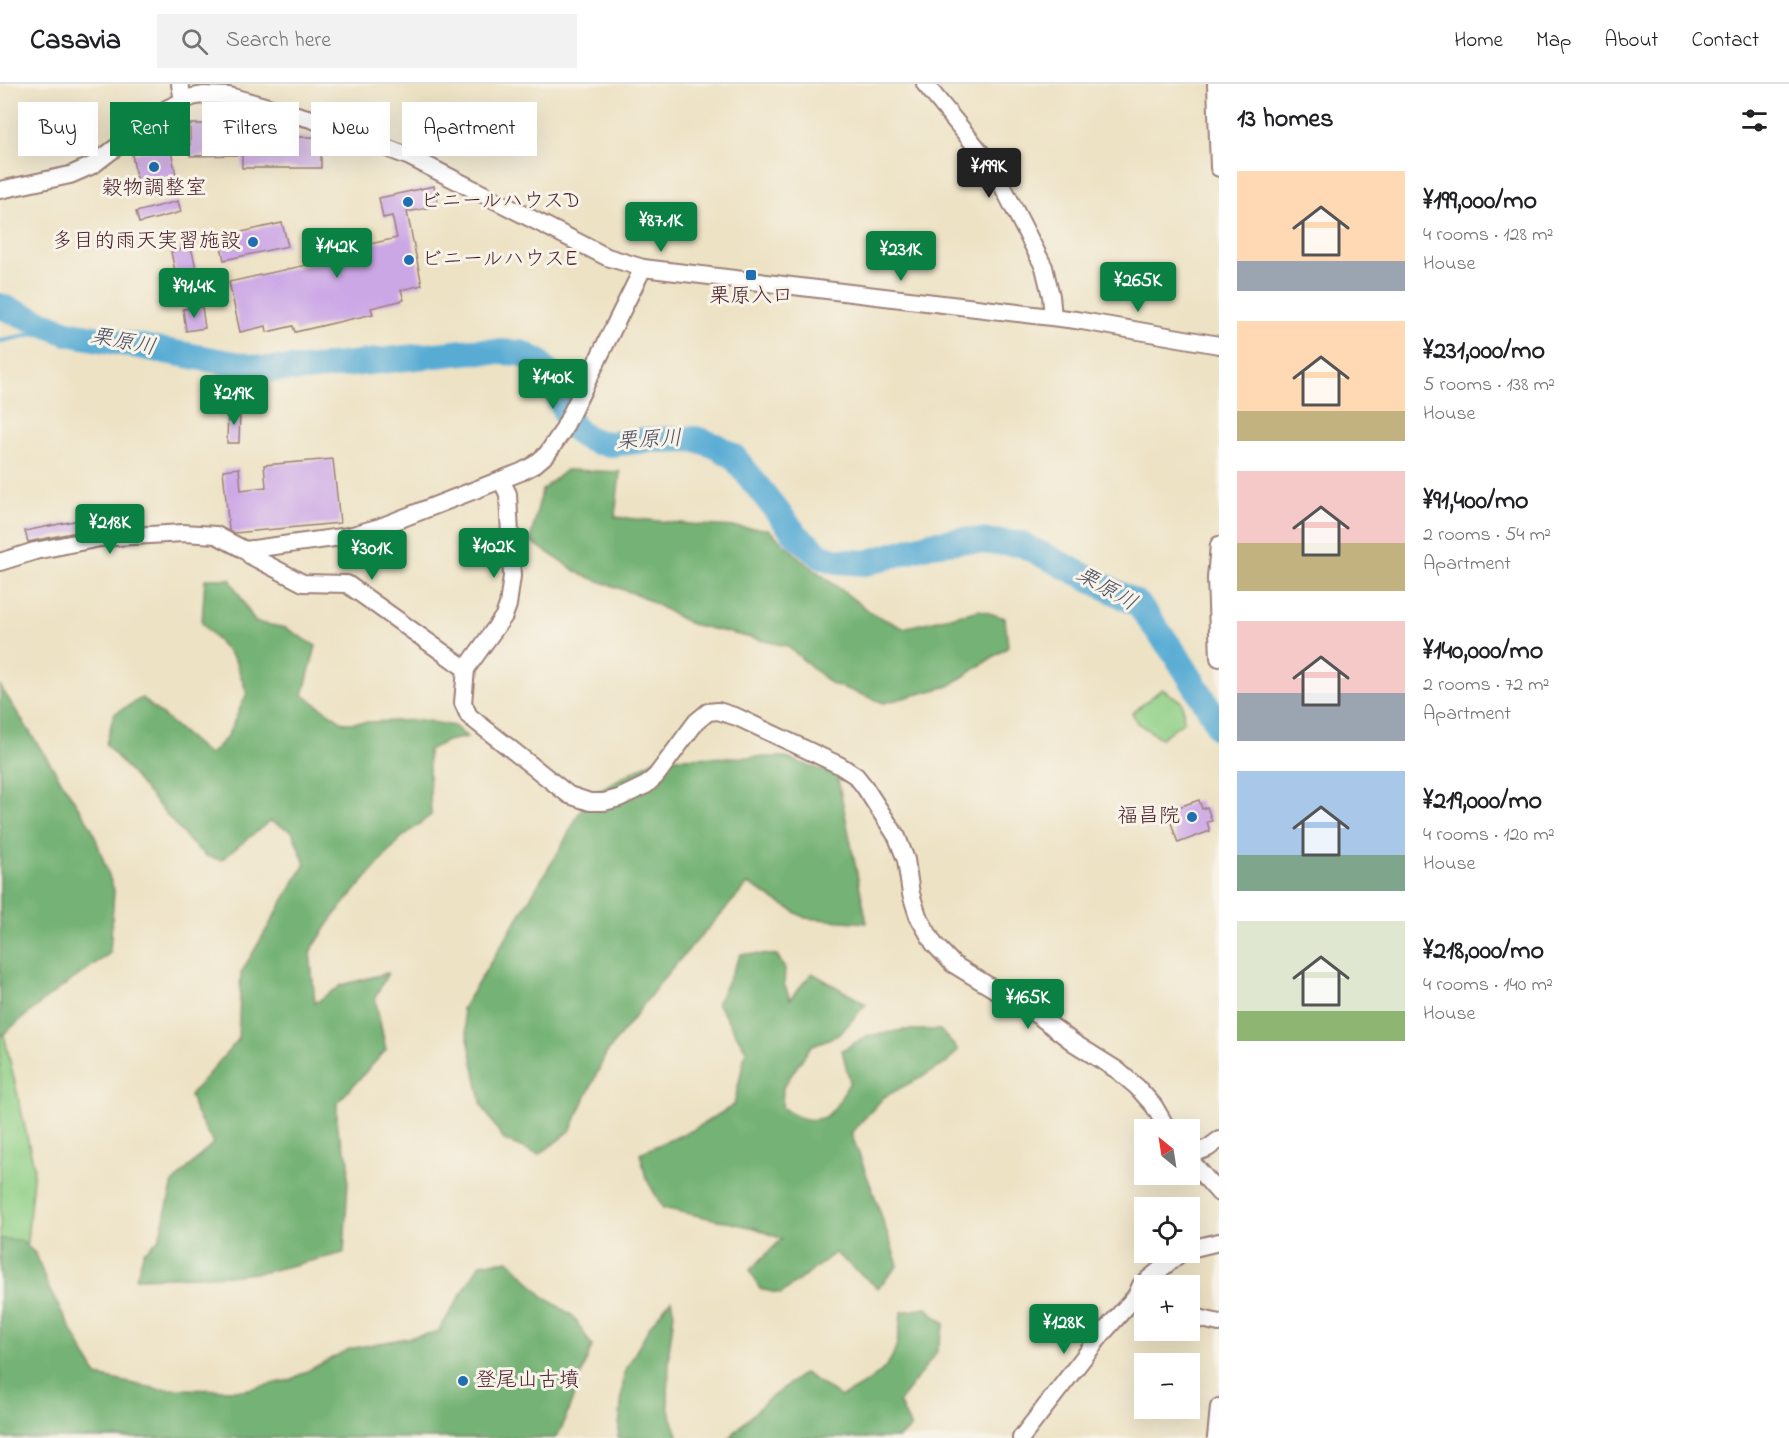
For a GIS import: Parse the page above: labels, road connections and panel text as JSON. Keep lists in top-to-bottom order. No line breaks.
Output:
{"water":["栗原川"],"places":{"other":["穀物調整室","ビニールハウスD","多目的雨天実習施設","ビニールハウスE","福昌院","登尾山古墳"],"transit":["栗原入口"]},"north":"top left","page":{"header":"Casavia","search":"Search here","nav":["Home","Map","About","Contact"],"heading":"13 homes","chip":["Buy","Rent","Filters","New","Apartment"],"price":["¥199K","¥87.1K","¥142K","¥231K","¥265K","¥91.4K","¥140K","¥219K","¥218K","¥102K","¥301K","¥165K","¥128K"],"list":[{"name":"¥199,000/mo","note":"4 rooms · 128 m² · House"},{"name":"¥231,000/mo","note":"5 rooms · 138 m² · House"},{"name":"¥91,400/mo","note":"2 rooms · 54 m² · Apartment"},{"name":"¥140,000/mo","note":"2 rooms · 72 m² · Apartment"},{"name":"¥219,000/mo","note":"4 rooms · 120 m² · House"},{"name":"¥218,000/mo","note":"4 rooms · 140 m² · House"}],"map_buttons":["+","−"]}}
